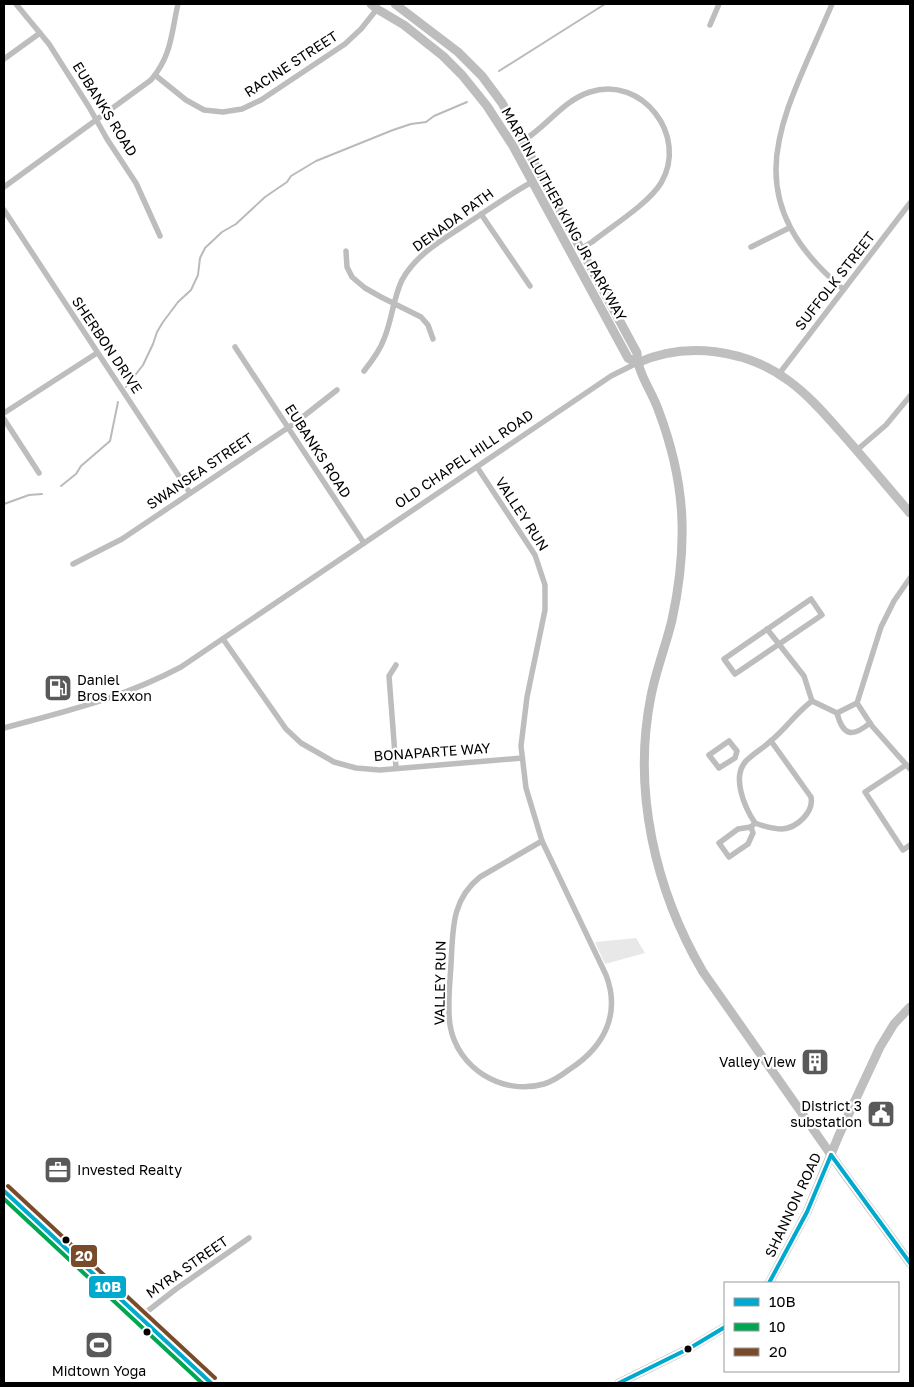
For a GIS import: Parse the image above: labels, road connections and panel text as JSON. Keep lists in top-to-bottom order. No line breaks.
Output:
{"streets":{"main road":["MARTIN LUTHER KING JR PARKWAY"],"street":["RACINE STREET","EUBANKS ROAD","DENADA PATH","SUFFOLK STREET","SHERBON DRIVE","OLD CHAPEL HILL ROAD","SWANSEA STREET","VALLEY RUN","BONAPARTE WAY","SHANNON ROAD","MYRA STREET"]},"crossings":[["RACINE STREET","MARTIN LUTHER KING JR PARKWAY"],["EUBANKS ROAD","OLD CHAPEL HILL ROAD"],["EUBANKS ROAD","SWANSEA STREET"],["MARTIN LUTHER KING JR PARKWAY","DENADA PATH"],["MARTIN LUTHER KING JR PARKWAY","OLD CHAPEL HILL ROAD"],["MARTIN LUTHER KING JR PARKWAY","SHANNON ROAD"],["SUFFOLK STREET","OLD CHAPEL HILL ROAD"],["SHERBON DRIVE","SWANSEA STREET"],["OLD CHAPEL HILL ROAD","VALLEY RUN"],["OLD CHAPEL HILL ROAD","BONAPARTE WAY"],["VALLEY RUN","BONAPARTE WAY"]],"places":{"fuel station":["Daniel Bros Exxon"],"building":["Valley View"],"public building":["District 3 substation"],"office":["Invested Realty"],"sports":["Midtown Yoga"]},"lines":["transit line 10B","transit line 20","transit line 10"],"legend":["10B","10","20"]}
